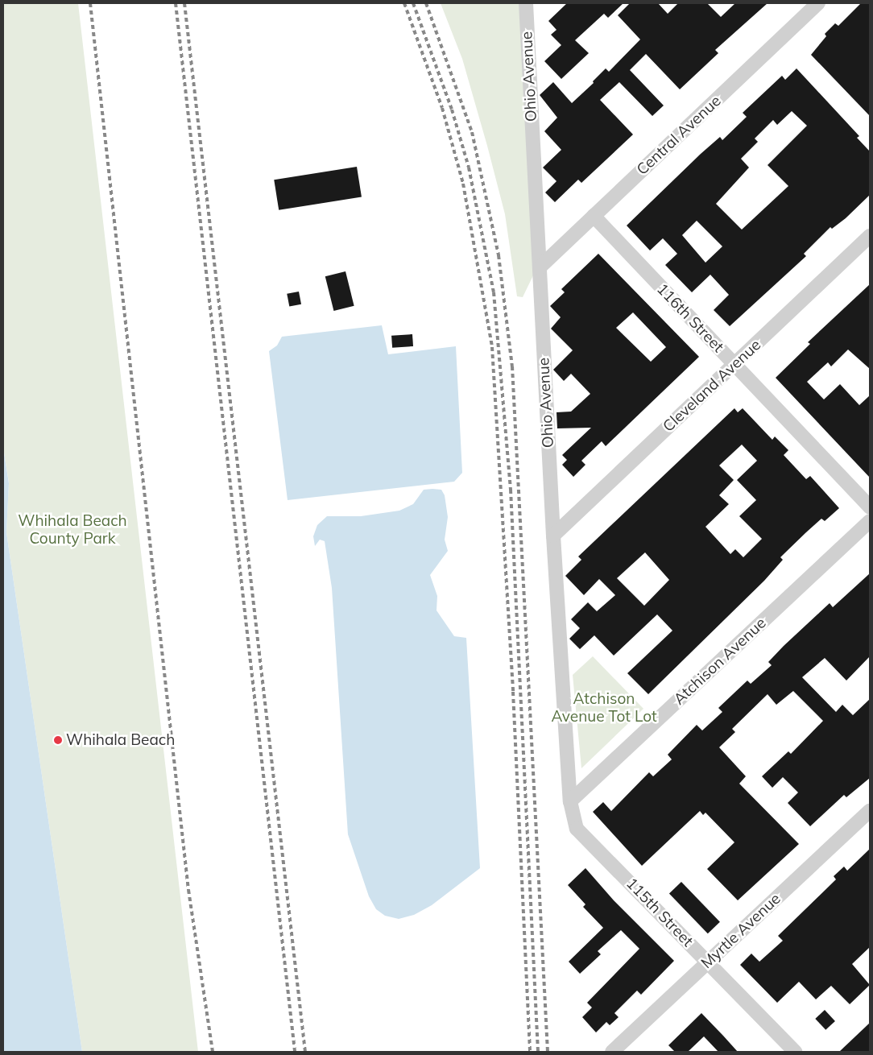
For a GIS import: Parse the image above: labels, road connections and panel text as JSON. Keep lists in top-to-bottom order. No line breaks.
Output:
{"streets":{"street":["Ohio Avenue","Central Avenue","116th Street","Cleveland Avenue","Atchison Avenue","115th Street","Myrtle Avenue"]},"crossings":[["Ohio Avenue","Central Avenue"],["Ohio Avenue","Cleveland Avenue"],["Ohio Avenue","Atchison Avenue"],["Ohio Avenue","115th Street"],["Central Avenue","116th Street"],["116th Street","Cleveland Avenue"],["Atchison Avenue","115th Street"],["115th Street","Myrtle Avenue"]],"parks":["Whihala Beach County Park","Atchison Avenue Tot Lot"],"places":["Whihala Beach"]}
